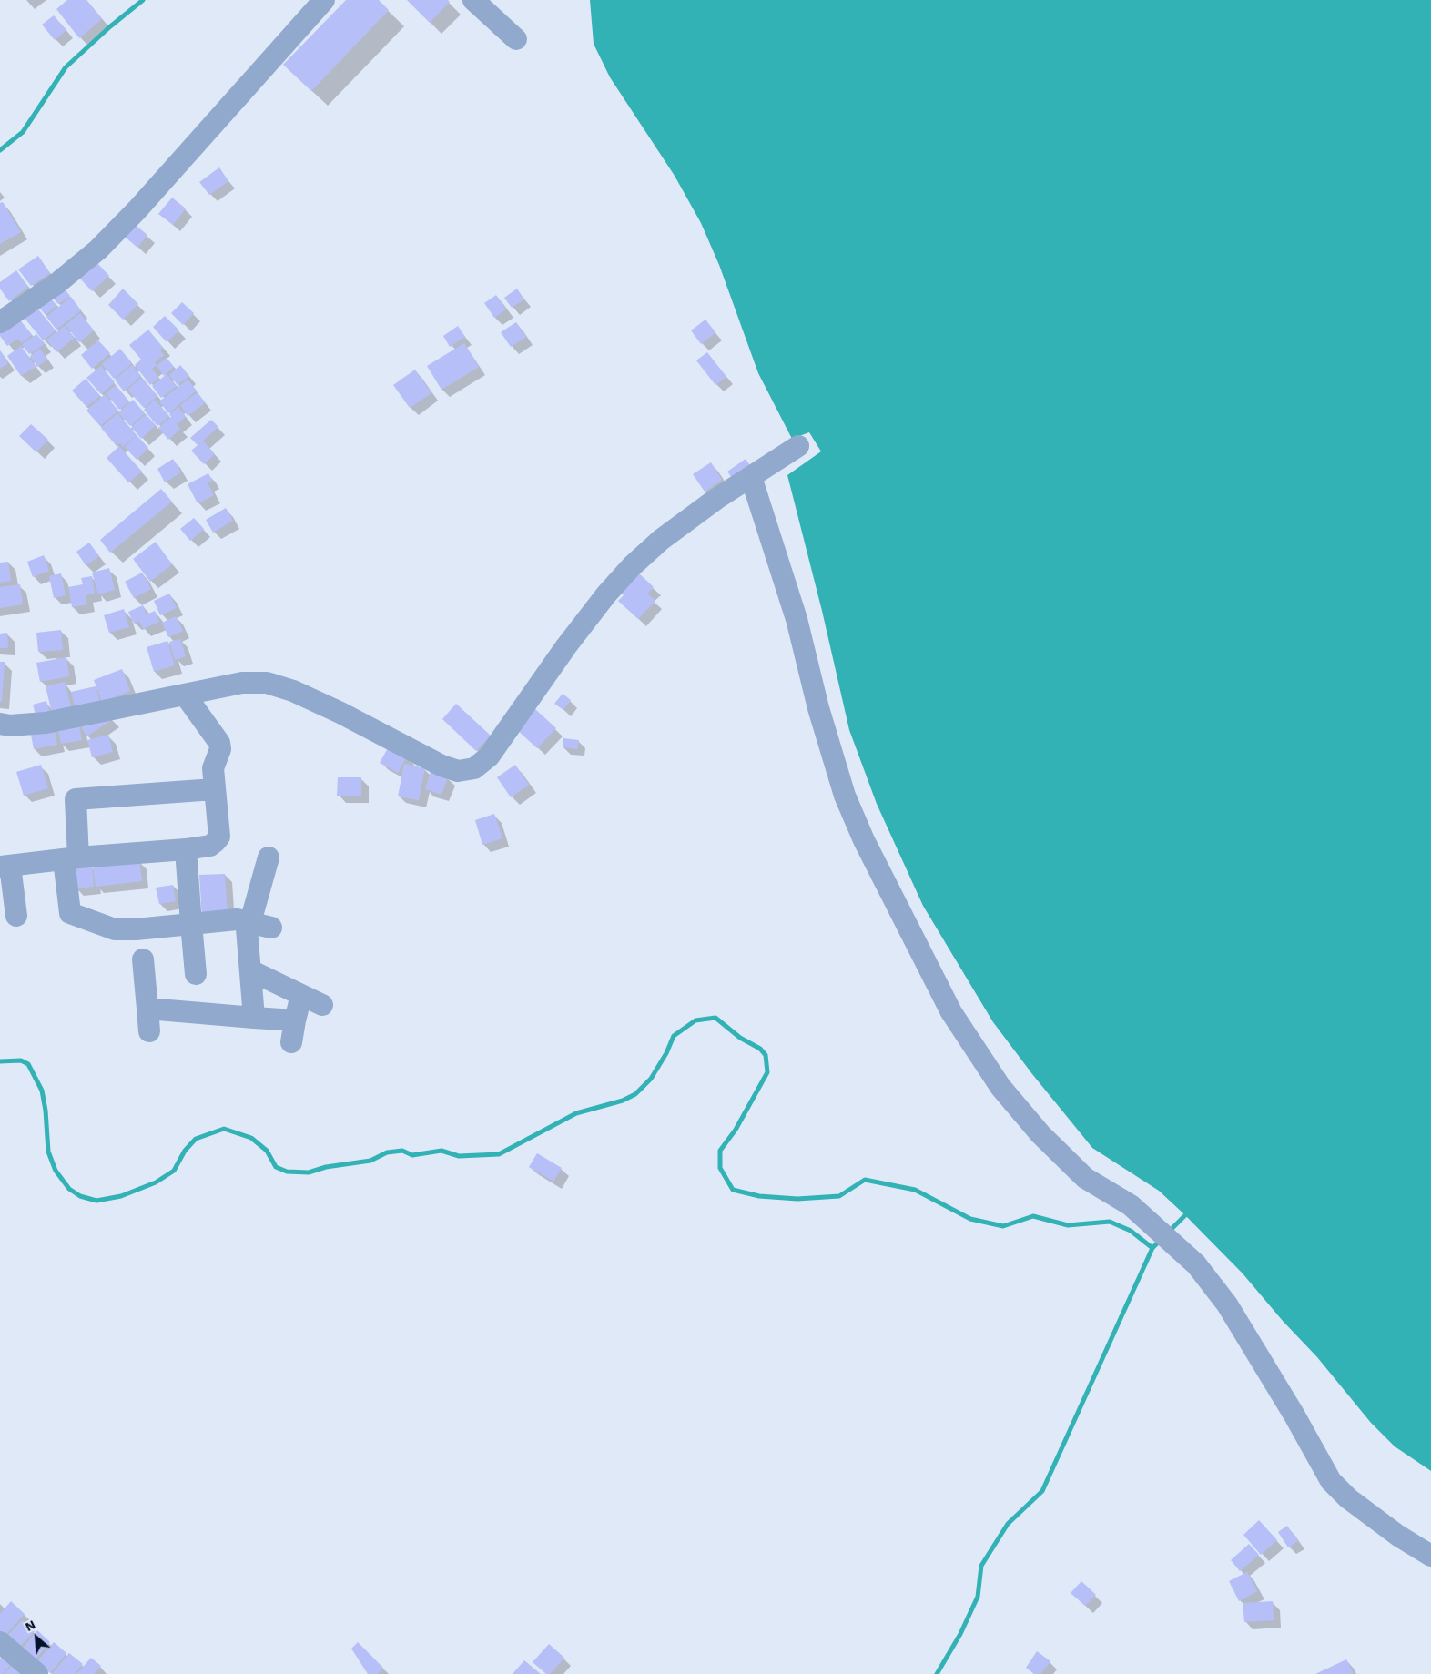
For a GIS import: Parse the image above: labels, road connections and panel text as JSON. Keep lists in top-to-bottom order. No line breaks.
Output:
{"north":"top left"}
